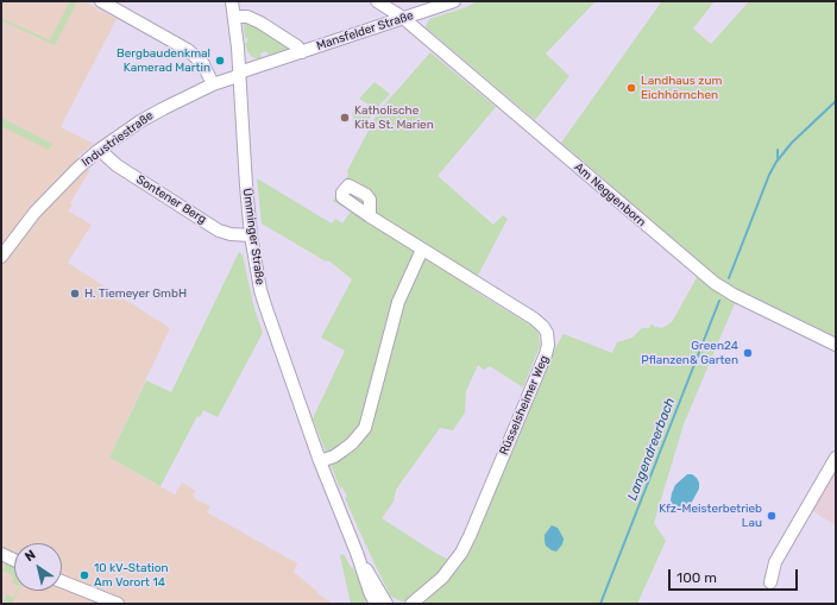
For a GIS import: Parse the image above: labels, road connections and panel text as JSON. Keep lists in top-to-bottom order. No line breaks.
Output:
{"streets":{"street":["Mansfelder Straße","Industriestraße","Am Neggenborn","Sontener Berg","Ümminger Straße","Rüsselsheimer Weg"]},"crossings":[["Mansfelder Straße","Industriestraße"],["Mansfelder Straße","Am Neggenborn"],["Mansfelder Straße","Ümminger Straße"],["Industriestraße","Sontener Berg"],["Industriestraße","Ümminger Straße"],["Sontener Berg","Ümminger Straße"]],"water":["Langendreerbach"],"places":["Bergbaudenkmal Kamerad Martin","Landhaus zum Eichhörnchen","Katholische Kita St. Marien","H. Tiemeyer GmbH","Green24 Pflanzen& Garten","Kfz-Meisterbetrieb Lau","10 kV-Station Am Vorort 14"],"scale_bar":"100 m","north":"top left"}
